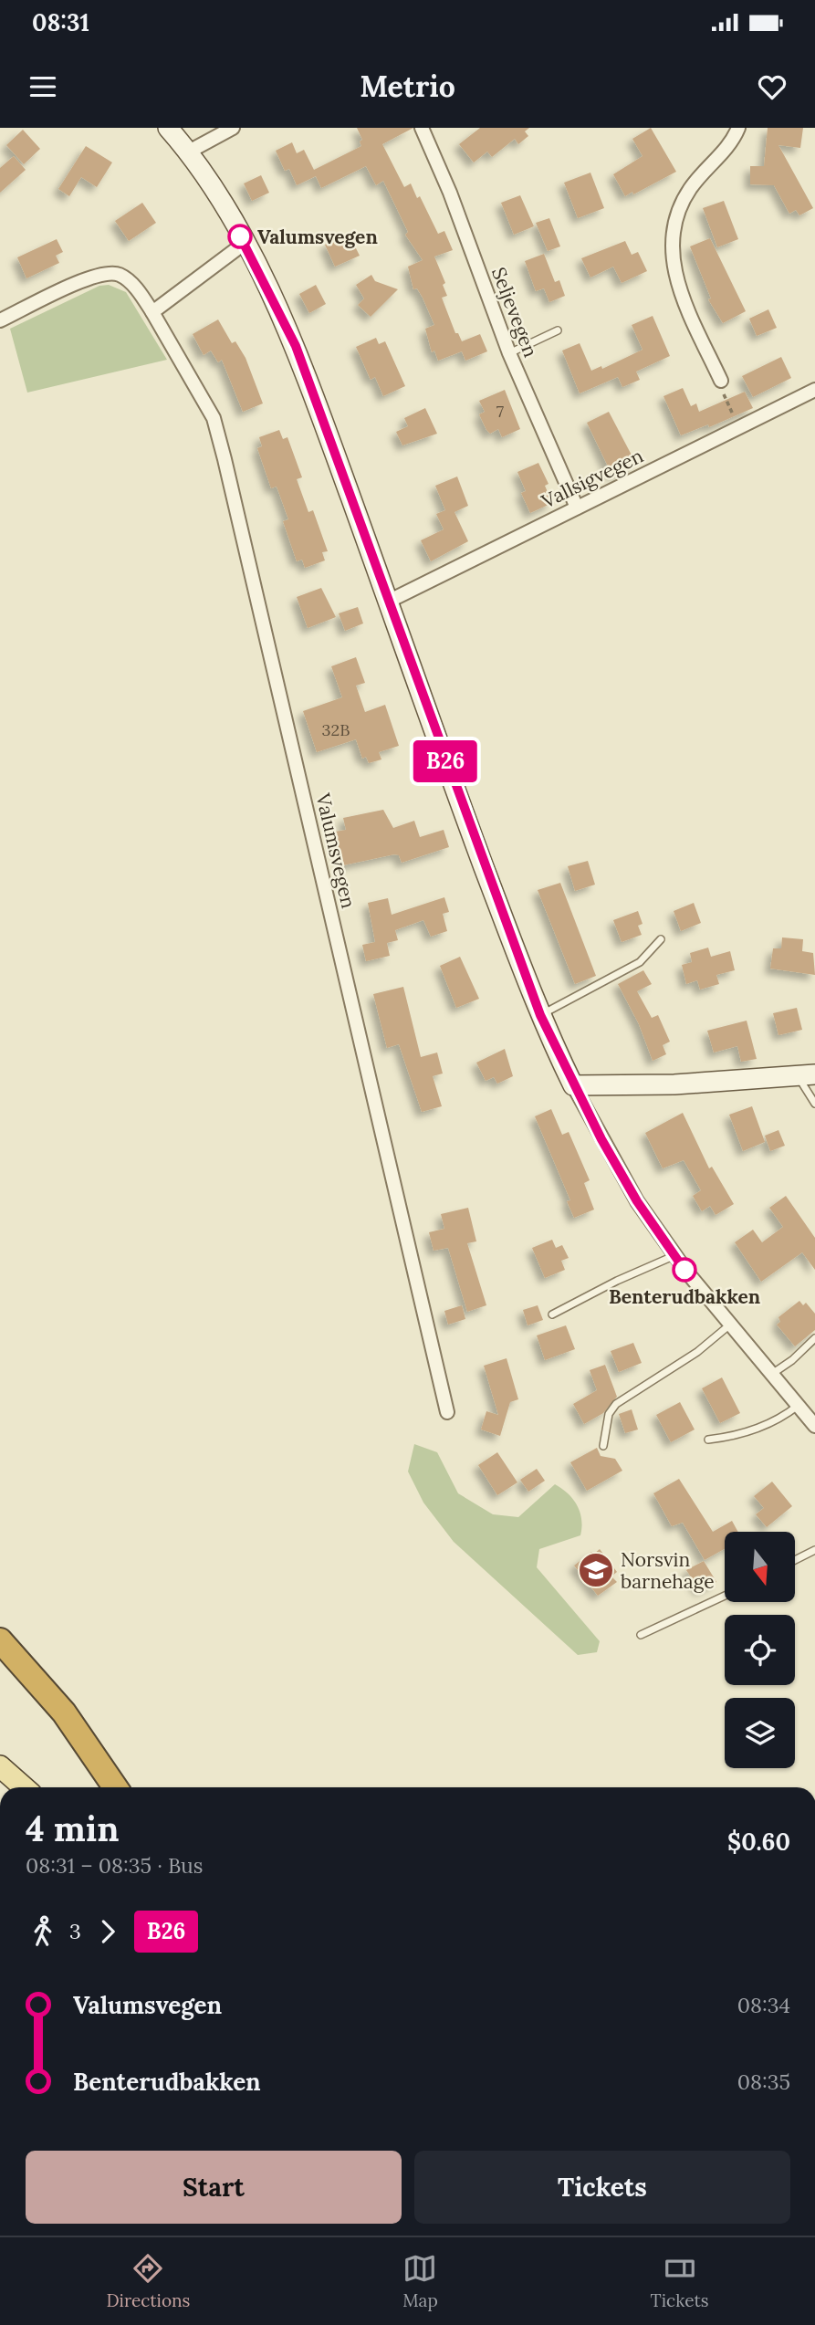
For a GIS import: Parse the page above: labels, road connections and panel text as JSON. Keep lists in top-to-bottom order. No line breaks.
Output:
{"streets":{"street":["Seljevegen","Vallsigvegen","Valumsvegen"]},"crossings":[["Seljevegen","Vallsigvegen"]],"places":{"other":["Valumsvegen","Benterudbakken"],"school or university":["Norsvin barnehage"]},"lines":["bus line B26"],"house_numbers":["7","32B"],"north":"bottom","page":{"status":"08:31","header":"Metrio","on_map":"B26","heading":["4 min","08:31 – 08:35 · Bus","$0.60"],"legs":["3","B26"],"list":[{"name":"Valumsvegen","value":"08:34"},{"name":"Benterudbakken","value":"08:35"}],"buttons":["Start","Tickets"],"tabs":["Directions","Map","Tickets"]}}
